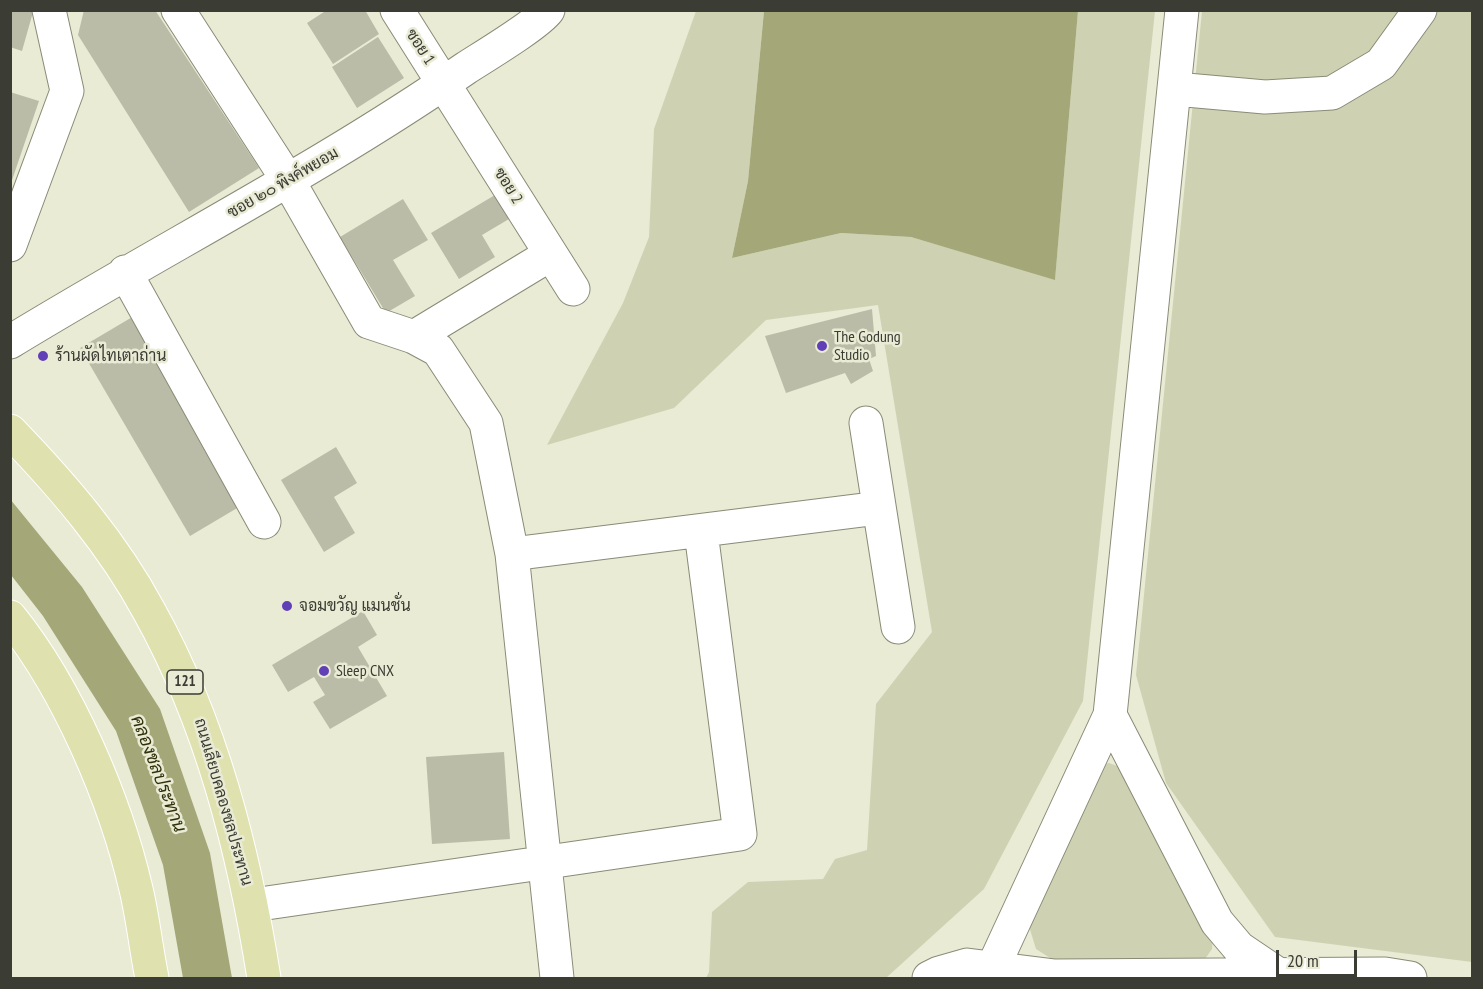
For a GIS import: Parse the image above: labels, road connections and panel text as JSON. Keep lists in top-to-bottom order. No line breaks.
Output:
{"streets":{"main road":["121","ถนนเลียบคลองชลประทาน"],"street":["ซอย 1","ซอย ๒๐ พิงค์พยอม","ซอย 2"]},"crossings":[["ซอย 1","ซอย ๒๐ พิงค์พยอม"],["ซอย 1","ซอย 2"],["ซอย ๒๐ พิงค์พยอม","ซอย 2"]],"water":["คลองชลประทาน"],"places":["The Godung Studio","ร้านผัดไทเตาถ่าน","จอมขวัญ แมนชั่น","Sleep CNX"],"scale_bar":"20 m"}
